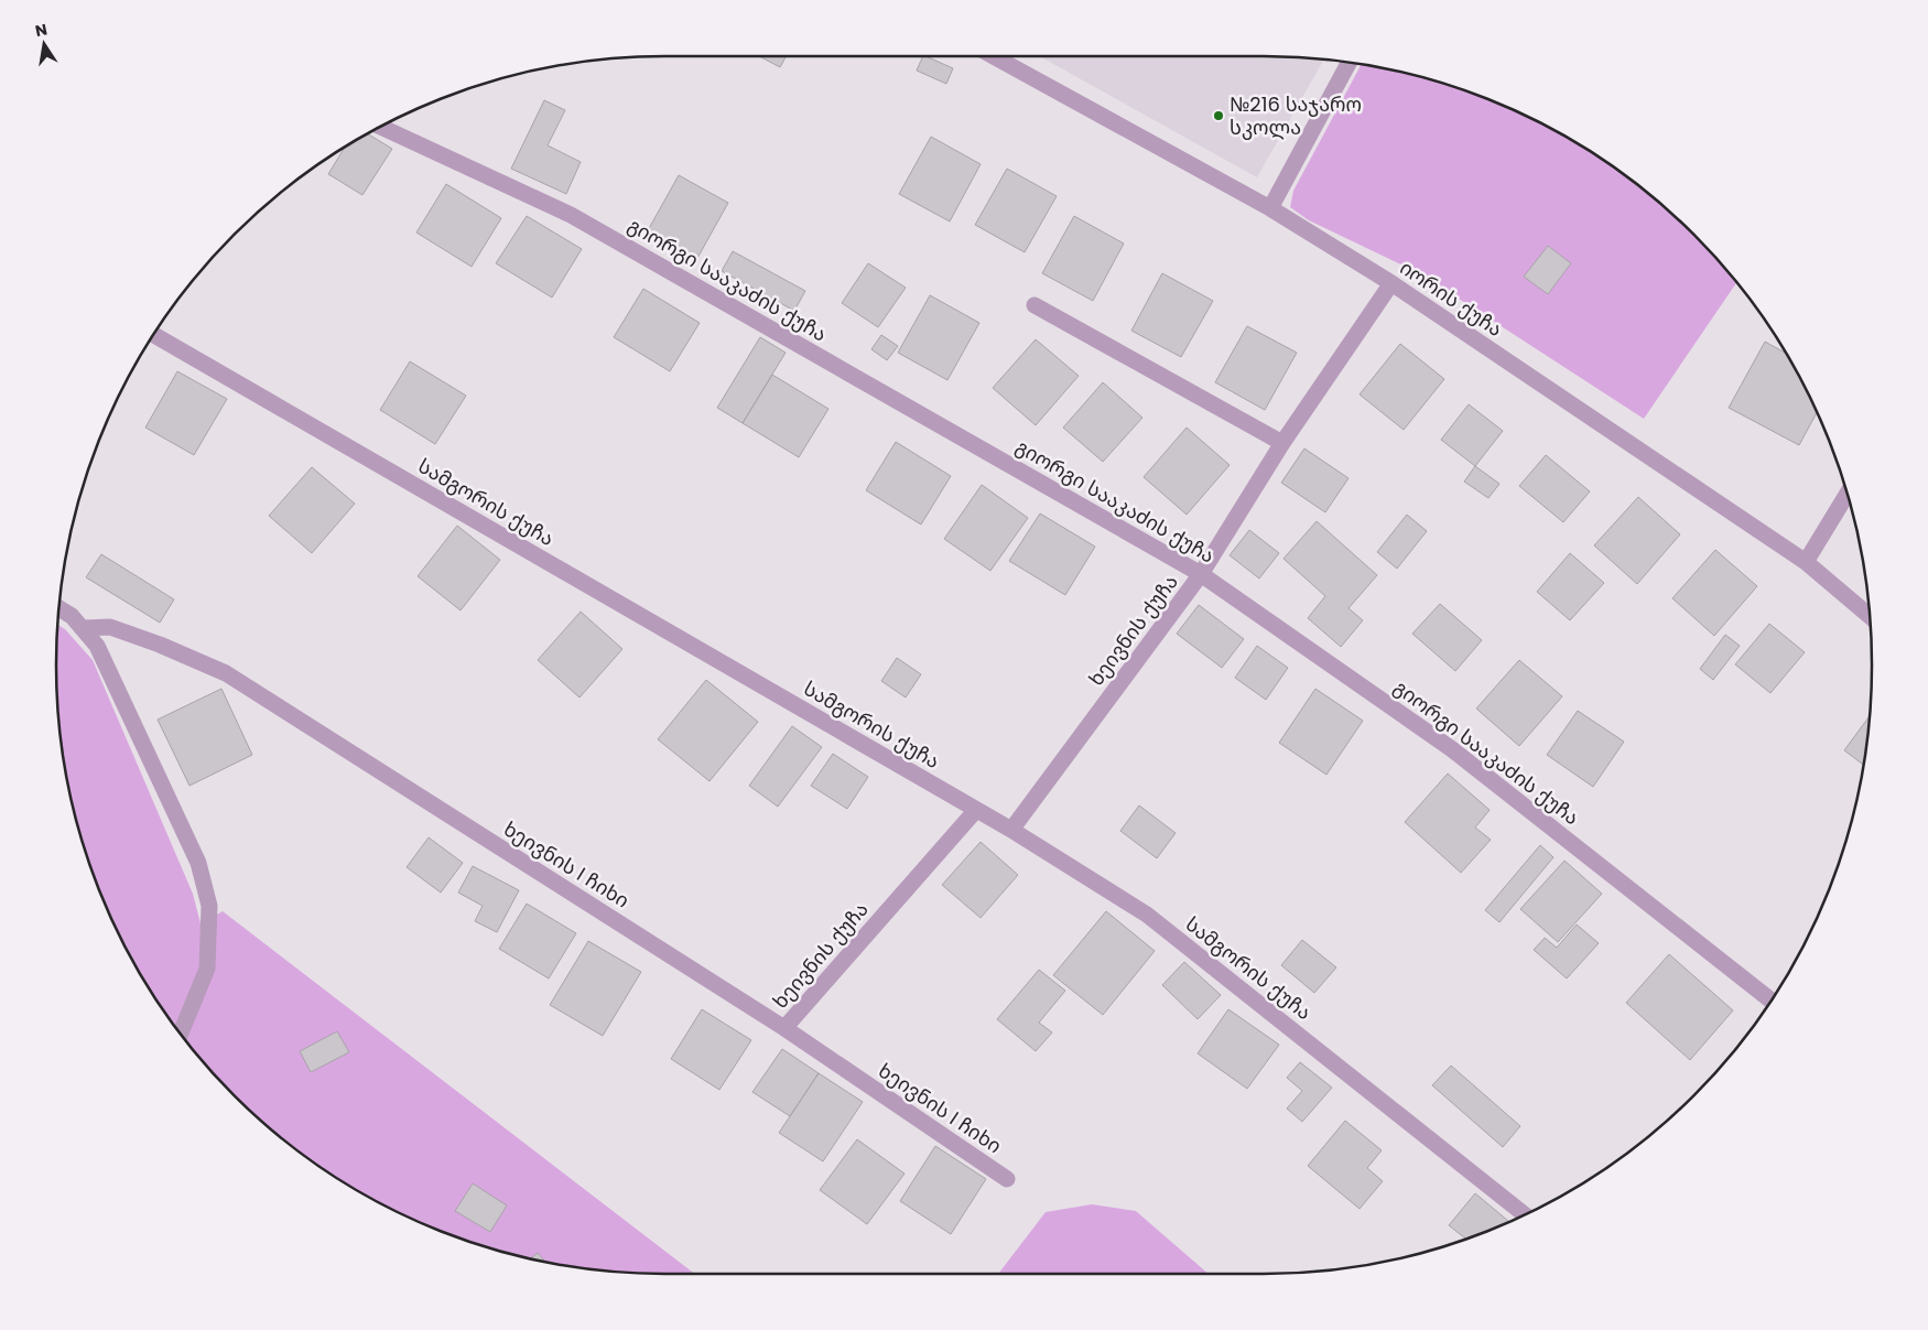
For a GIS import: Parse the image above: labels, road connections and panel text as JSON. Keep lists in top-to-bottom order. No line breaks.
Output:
{"streets":{"street":["გიორგი სააკაძის ქუჩა","იორის ქუჩა","სამგორის ქუჩა","ხეივნის ქუჩა","ხეივნის I ჩიხი"]},"crossings":[["გიორგი სააკაძის ქუჩა","ხეივნის ქუჩა"],["იორის ქუჩა","ხეივნის ქუჩა"],["სამგორის ქუჩა","ხეივნის ქუჩა"],["ხეივნის ქუჩა","ხეივნის I ჩიხი"]],"places":["№216 საჯარო სკოლა"],"north":"top"}
